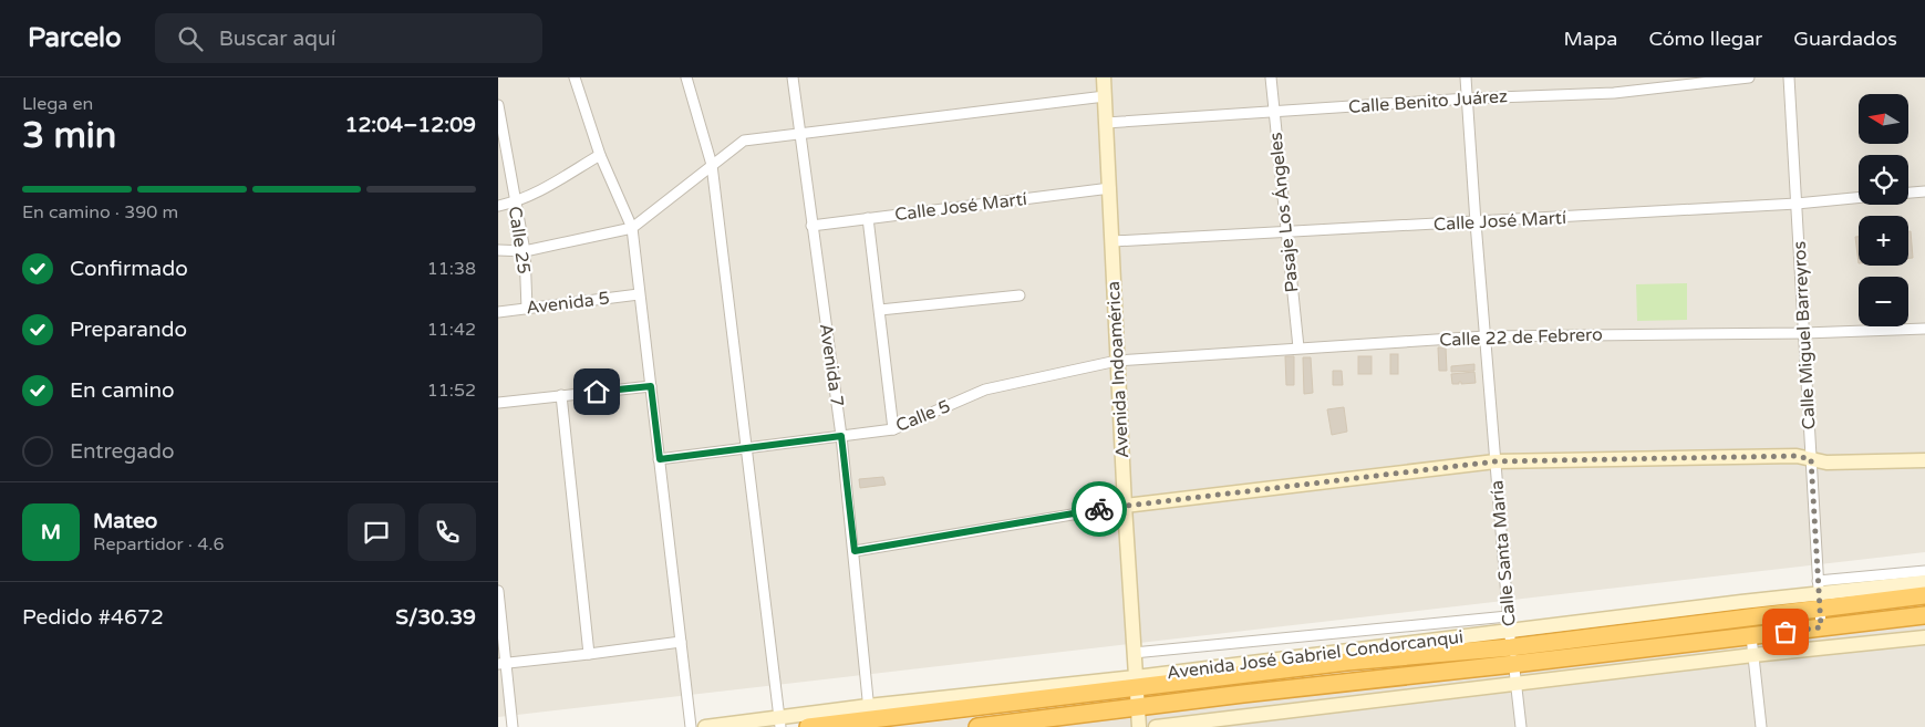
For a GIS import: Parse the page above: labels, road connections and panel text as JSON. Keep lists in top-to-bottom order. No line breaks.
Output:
{"streets":{"highway":["Avenida José Gabriel Condorcanqui"],"street":["Calle Benito Juárez","Calle José Martí","Pasaje Los Ángeles","Calle 25","Avenida 5","Calle Miguel Barreyros","Calle 22 de Febrero","Avenida 7","Avenida Indoamérica","Calle 5","Calle Santa María"]},"crossings":[["Calle Benito Juárez","Pasaje Los Ángeles"],["Calle Benito Juárez","Avenida Indoamérica"],["Calle Benito Juárez","Calle Santa María"],["Calle José Martí","Pasaje Los Ángeles"],["Calle José Martí","Calle Miguel Barreyros"],["Calle José Martí","Avenida 7"],["Calle José Martí","Avenida Indoamérica"],["Calle José Martí","Calle Santa María"],["Pasaje Los Ángeles","Calle 22 de Febrero"],["Calle 25","Avenida 5"],["Calle Miguel Barreyros","Calle 22 de Febrero"],["Calle Miguel Barreyros","Avenida José Gabriel Condorcanqui"],["Calle 22 de Febrero","Avenida Indoamérica"],["Calle 22 de Febrero","Calle 5"],["Calle 22 de Febrero","Calle Santa María"],["Avenida 7","Calle 5"],["Avenida 7","Avenida José Gabriel Condorcanqui"],["Avenida Indoamérica","Calle 5"],["Avenida Indoamérica","Avenida José Gabriel Condorcanqui"],["Calle Santa María","Avenida José Gabriel Condorcanqui"]],"north":"left","page":{"header":"Parcelo","search":"Buscar aquí","nav":["Mapa","Cómo llegar","Guardados"],"heading":["3 min","Llega en","12:04–12:09"],"panel":["Mateo","Repartidor · 4.6","Pedido #4672","S/30.39"],"map_buttons":["+","−"],"bar":"En camino · 390 m","list":[["Confirmado","11:38"],["Preparando","11:42"],["En camino","11:52"],"Entregado"],"round":"M"}}
